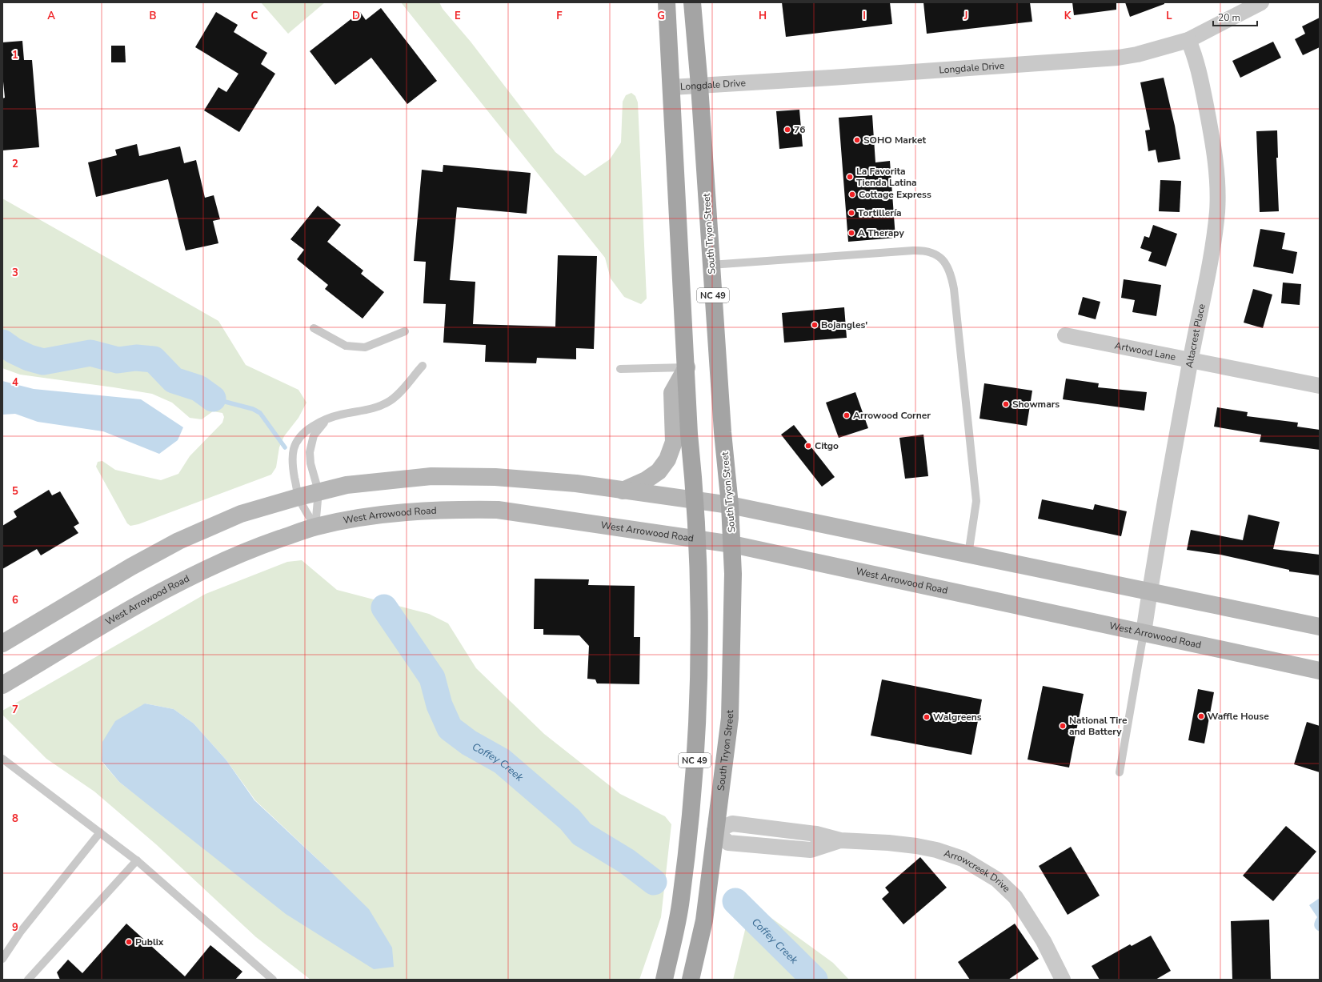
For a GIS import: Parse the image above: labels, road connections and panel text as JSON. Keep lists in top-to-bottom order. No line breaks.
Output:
{"streets":{"main road":["South Tryon Street","NC 49","West Arrowood Road"],"street":["Longdale Drive","Altacrest Place","Artwood Lane","Arrowcreek Drive"]},"crossings":[["Longdale Drive","South Tryon Street"],["Longdale Drive","NC 49"],["Longdale Drive","Altacrest Place"],["South Tryon Street","West Arrowood Road"],["South Tryon Street","Arrowcreek Drive"],["NC 49","West Arrowood Road"],["Altacrest Place","Artwood Lane"],["Altacrest Place","West Arrowood Road"]],"water":["Coffey Creek"],"places":["76","SOHO Market","La Favorita Tienda Latina","Cottage Express","Tortillería","A Therapy","Bojangles'","Showmars","Arrowood Corner","Citgo","Waffle House","Walgreens","National Tire and Battery","Publix"],"scale_bar":"20 m","grid":{"columns":["A","B","C","D","E","F","G","H","I","J","K","L"],"rows":["1","2","3","4","5","6","7","8","9"]}}
